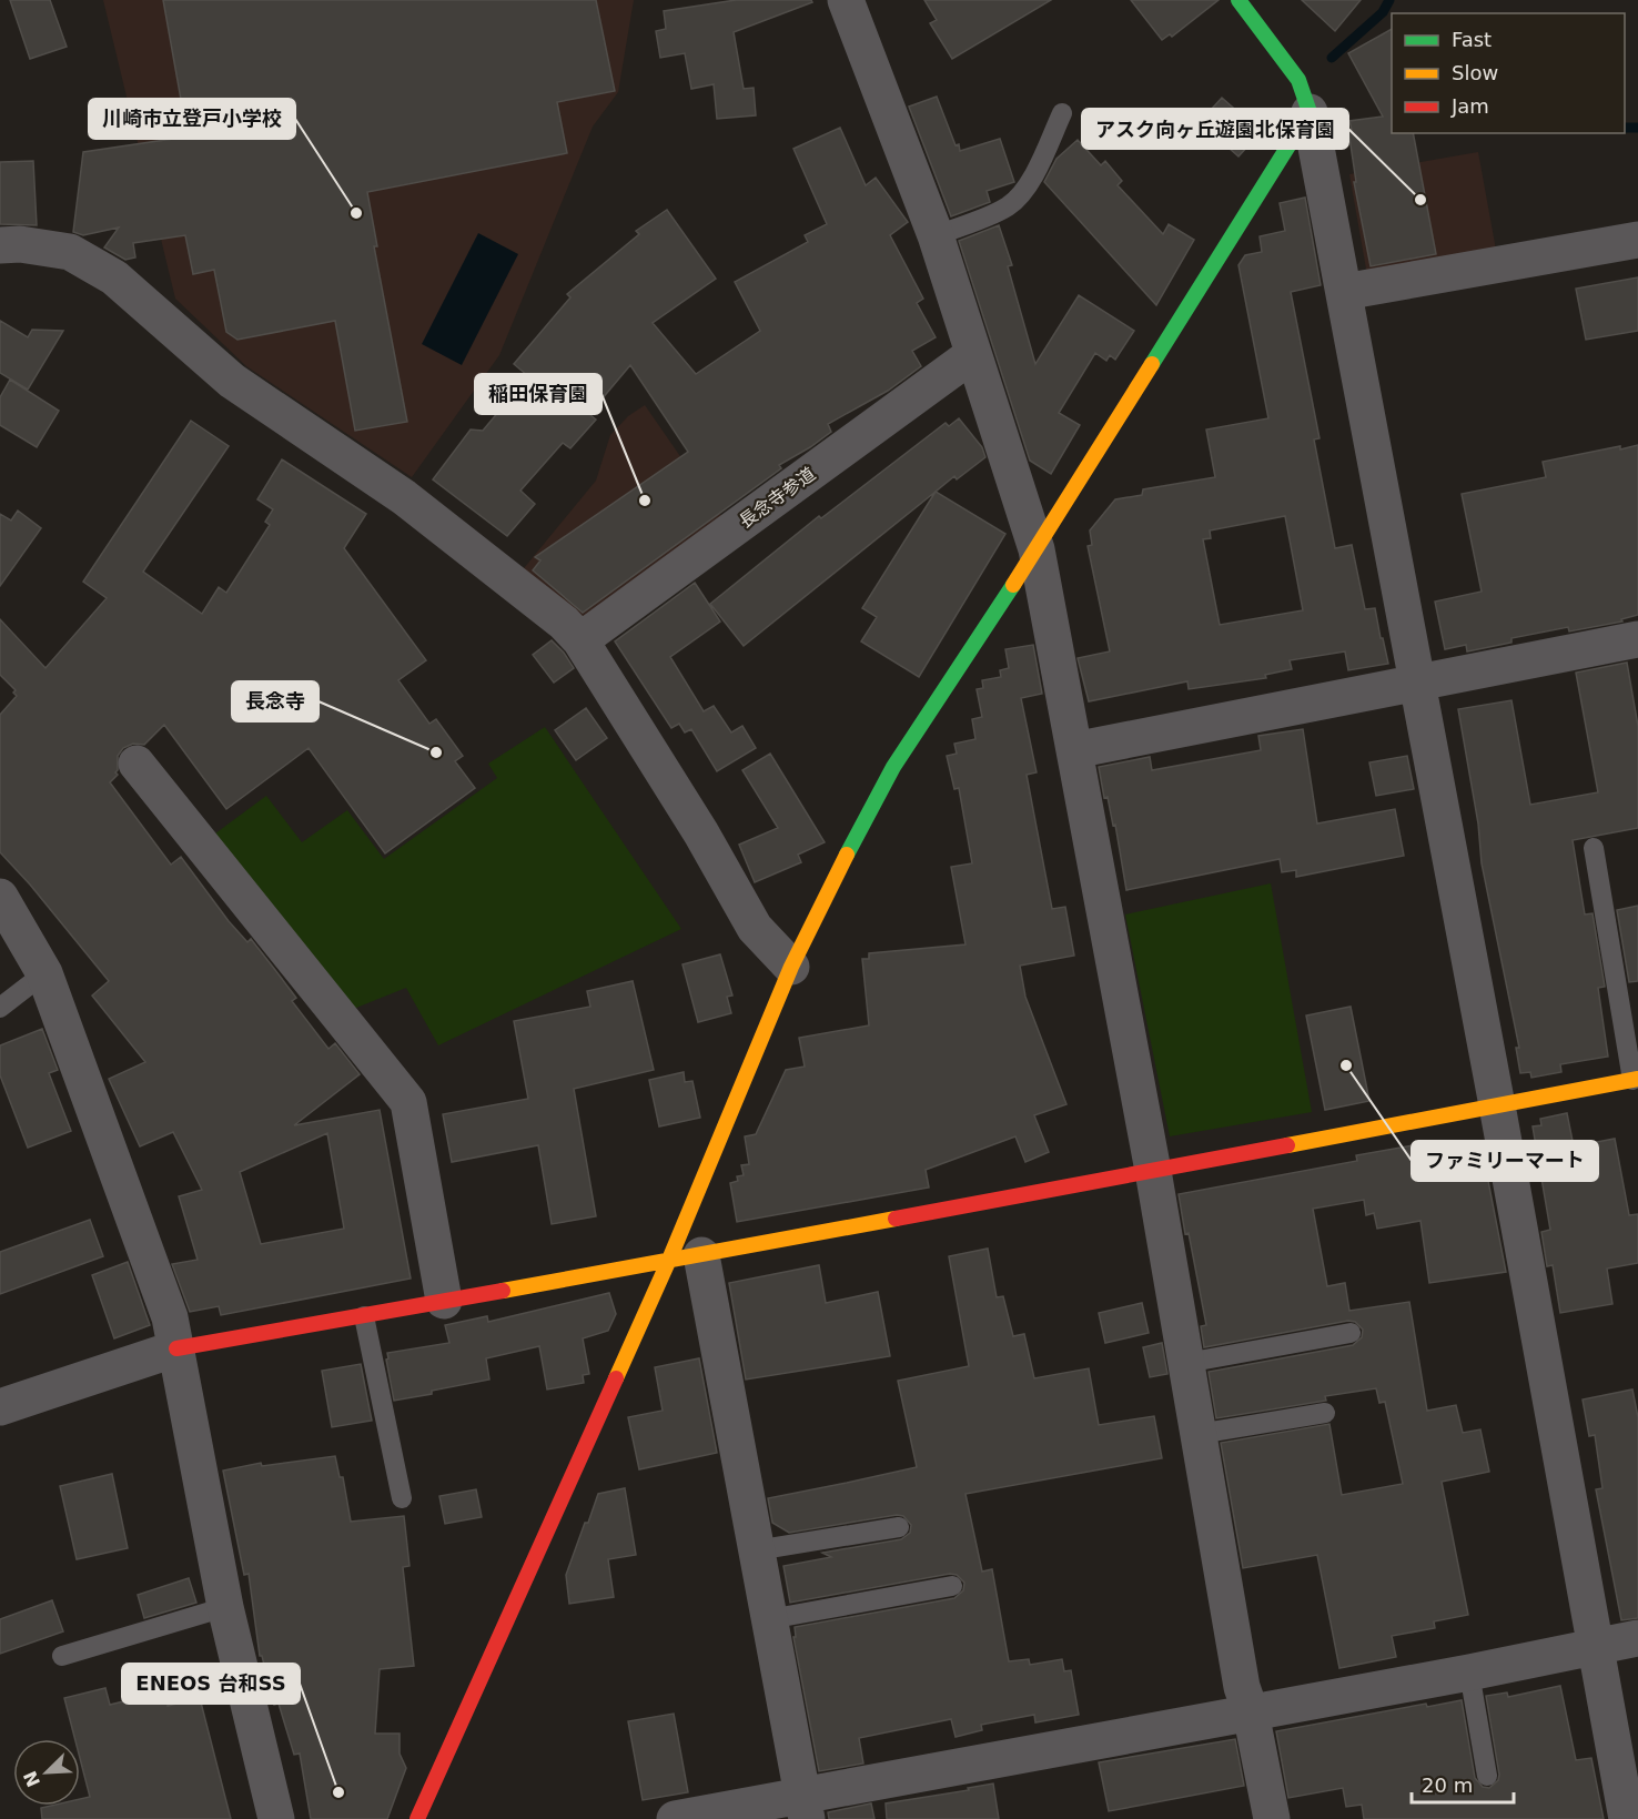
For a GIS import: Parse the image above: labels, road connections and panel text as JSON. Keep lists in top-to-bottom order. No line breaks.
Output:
{"streets":{"street":["長念寺参道"]},"places":["アスク向ヶ丘遊園北保育園","川崎市立登戸小学校","稲田保育園","長念寺","ファミリーマート","ENEOS 台和SS"],"legend":["Fast","Slow","Jam"],"scale_bar":"20 m","north":"bottom left"}
